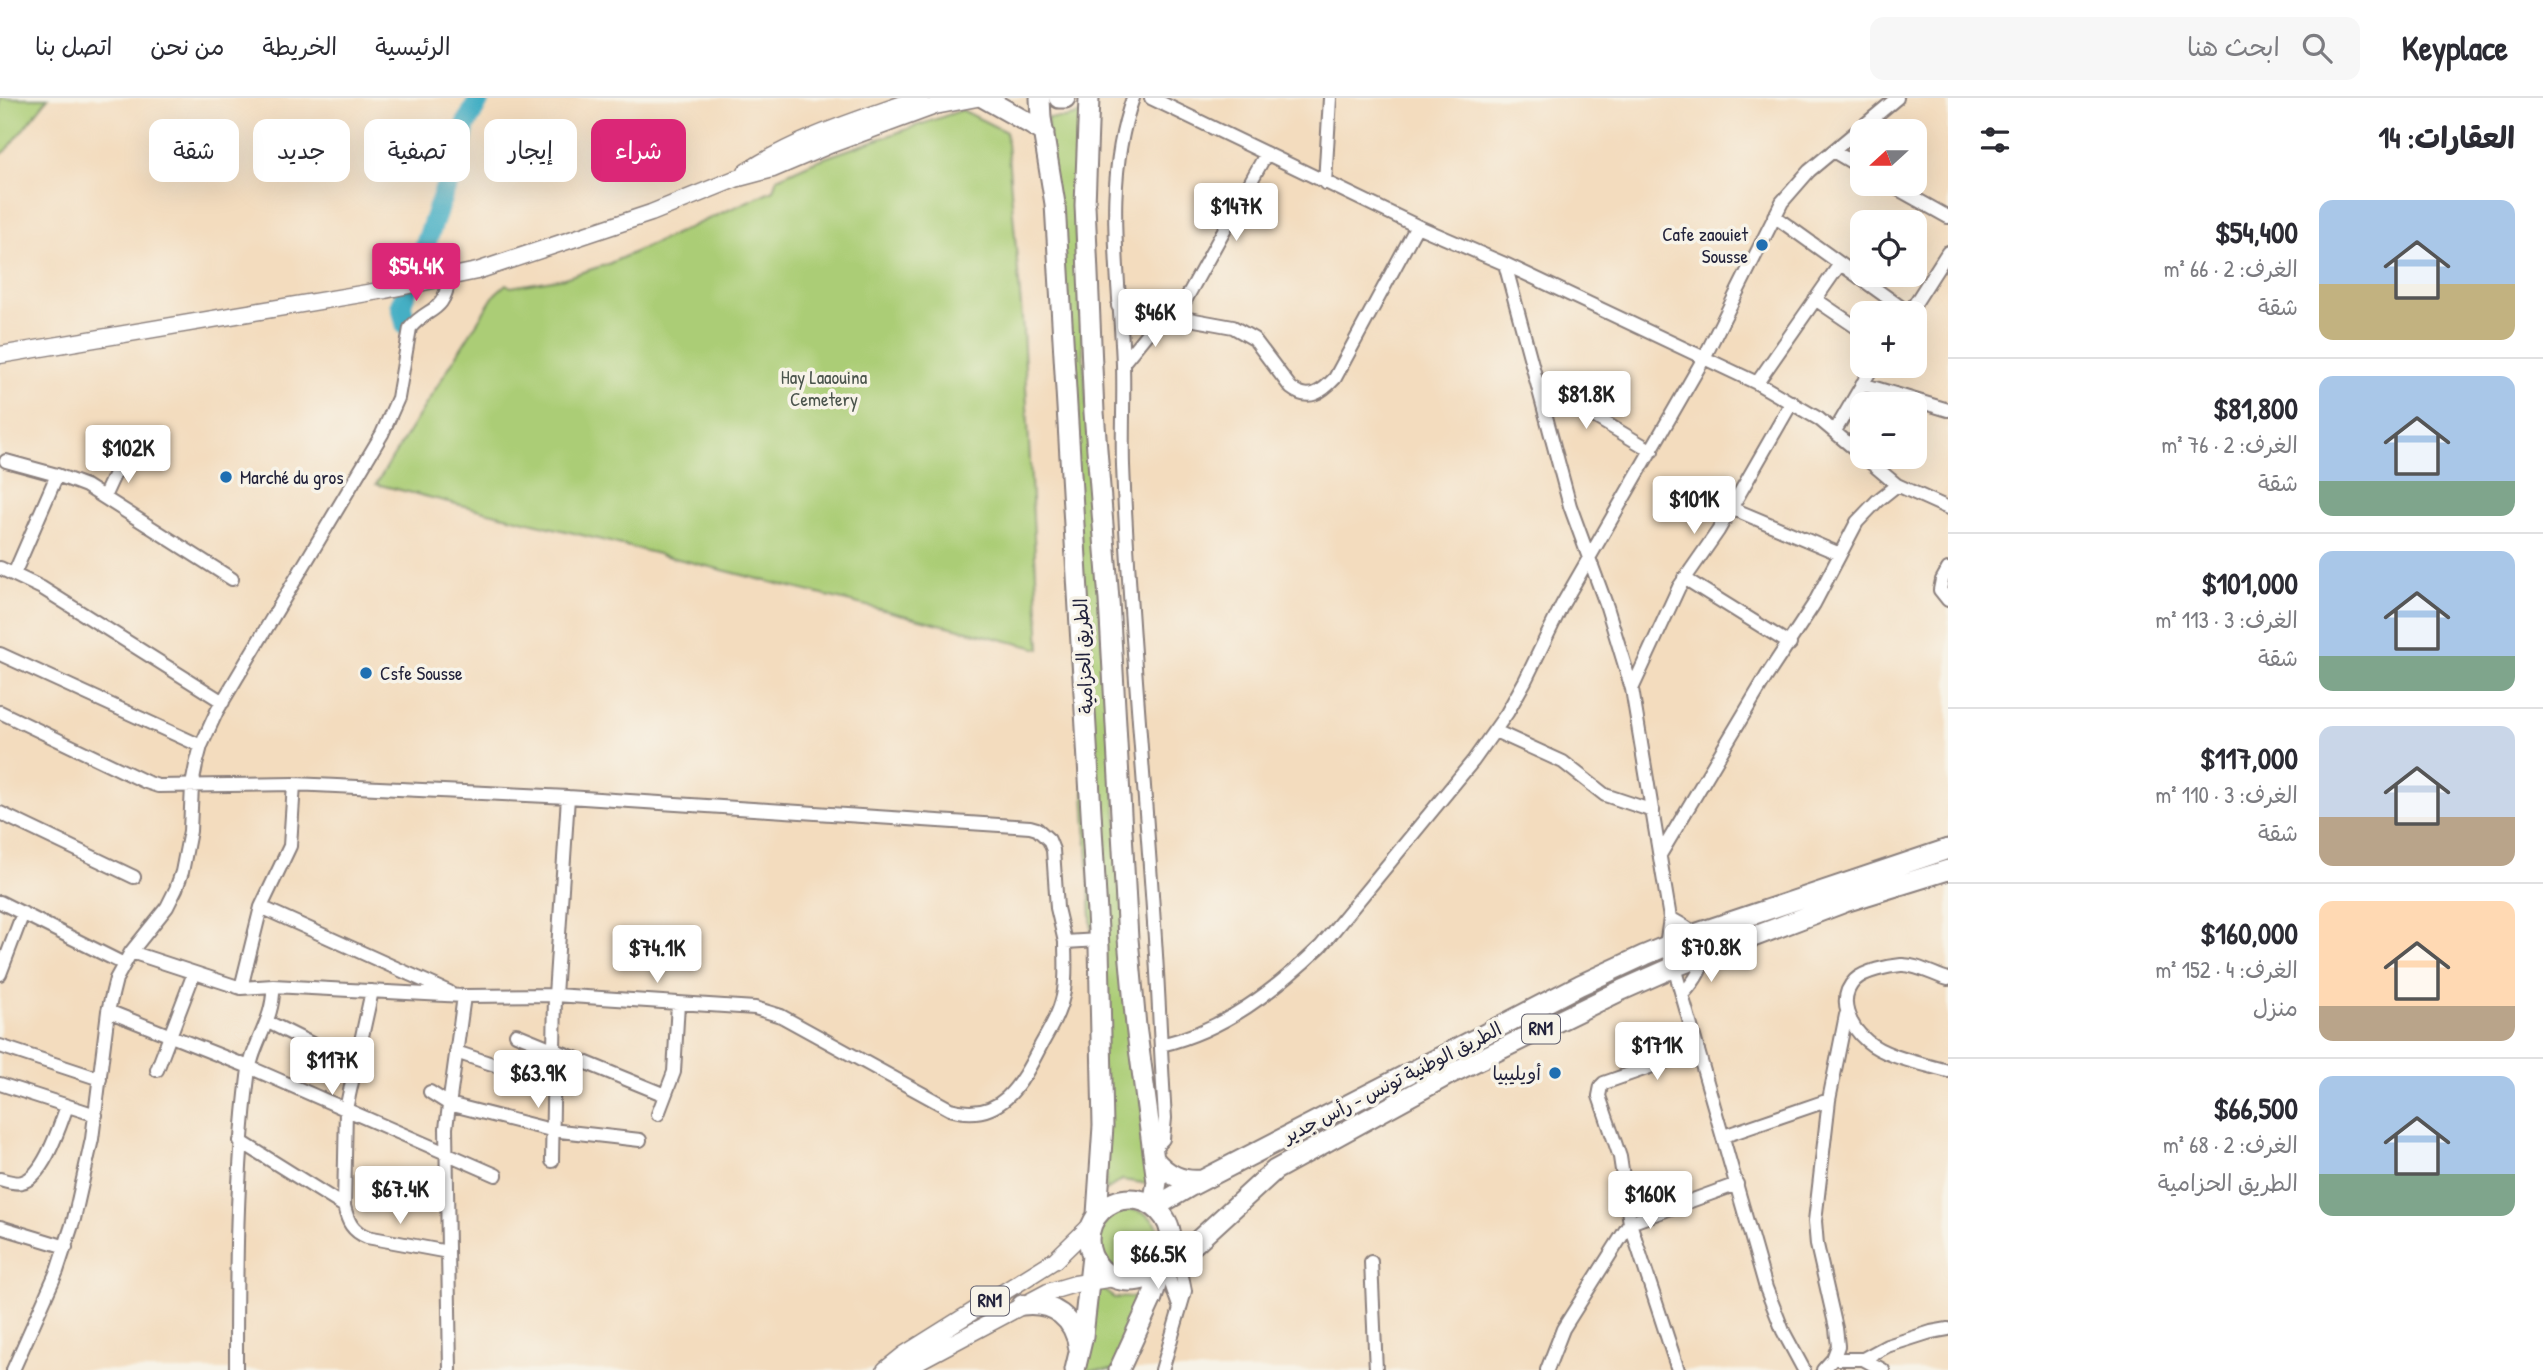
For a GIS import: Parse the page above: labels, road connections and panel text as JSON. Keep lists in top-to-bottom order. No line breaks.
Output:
{"streets":{"highway":["الطريق الحزامية","RN1","الطريق الوطنية تونس - رأس جدير"]},"crossings":[["الطريق الحزامية","RN1"],["الطريق الحزامية","الطريق الوطنية تونس - رأس جدير"],["RN1","الطريق الوطنية تونس - رأس جدير"]],"parks":["Hay Laaouina Cemetery"],"places":["Cafe zaouiet Sousse","Marché du gros","Csfe Sousse","أويليبيا"],"north":"left","page":{"header":"Keyplace","search":"ابحث هنا","nav":["الرئيسية","الخريطة","من نحن","اتصل بنا"],"heading":"العقارات: 14","map_buttons":["+","−"],"chip":["شراء","إيجار","تصفية","جديد","شقة"],"list":[{"name":"$54,400","note":"الغرف: 2 · 66 m² · شقة"},{"name":"$81,800","note":"الغرف: 2 · 76 m² · شقة"},{"name":"$101,000","note":"الغرف: 3 · 113 m² · شقة"},{"name":"$117,000","note":"الغرف: 3 · 110 m² · شقة"},{"name":"$160,000","note":"الغرف: 4 · 152 m² · منزل"},{"name":"$66,500","note":"الغرف: 2 · 68 m² · الطريق الحزامية"}],"price":["$147K","$54.4K","$46K","$81.8K","$102K","$101K","$70.8K","$74.1K","$171K","$117K","$63.9K","$67.4K","$160K","$66.5K"]}}
